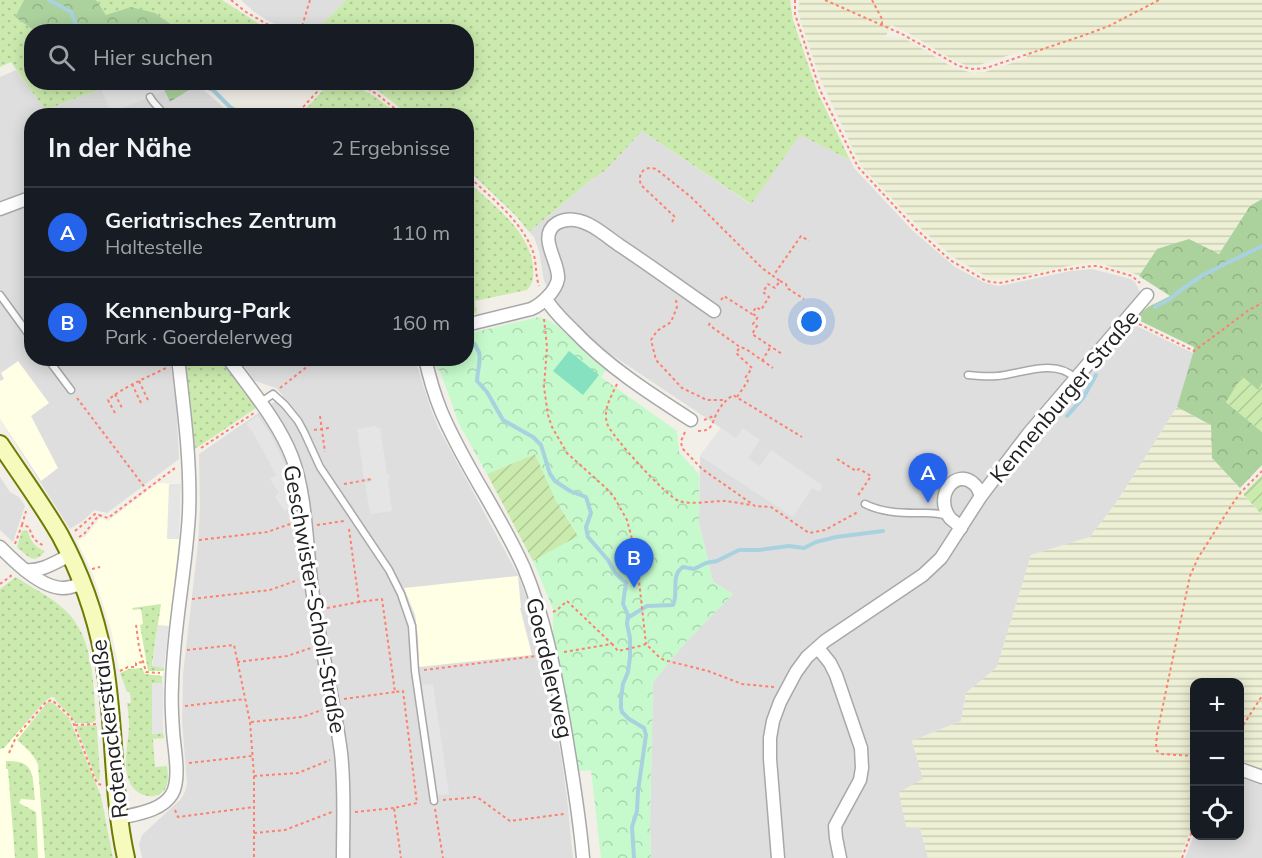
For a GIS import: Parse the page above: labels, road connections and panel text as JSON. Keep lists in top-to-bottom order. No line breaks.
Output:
{"streets":{"main road":["Rotenackerstraße"],"street":["Kennenburger Straße","Geschwister-Scholl-Straße","Goerdelerweg"]},"page":{"search":"Hier suchen","heading":["In der Nähe","2 Ergebnisse"],"list":[{"mark":"A","name":"Geriatrisches Zentrum","note":"Haltestelle","value":"110 m"},{"mark":"B","name":"Kennenburg-Park","note":"Park · Goerdelerweg","value":"160 m"}],"pins":["A","B"],"map_buttons":["+","−"]}}
